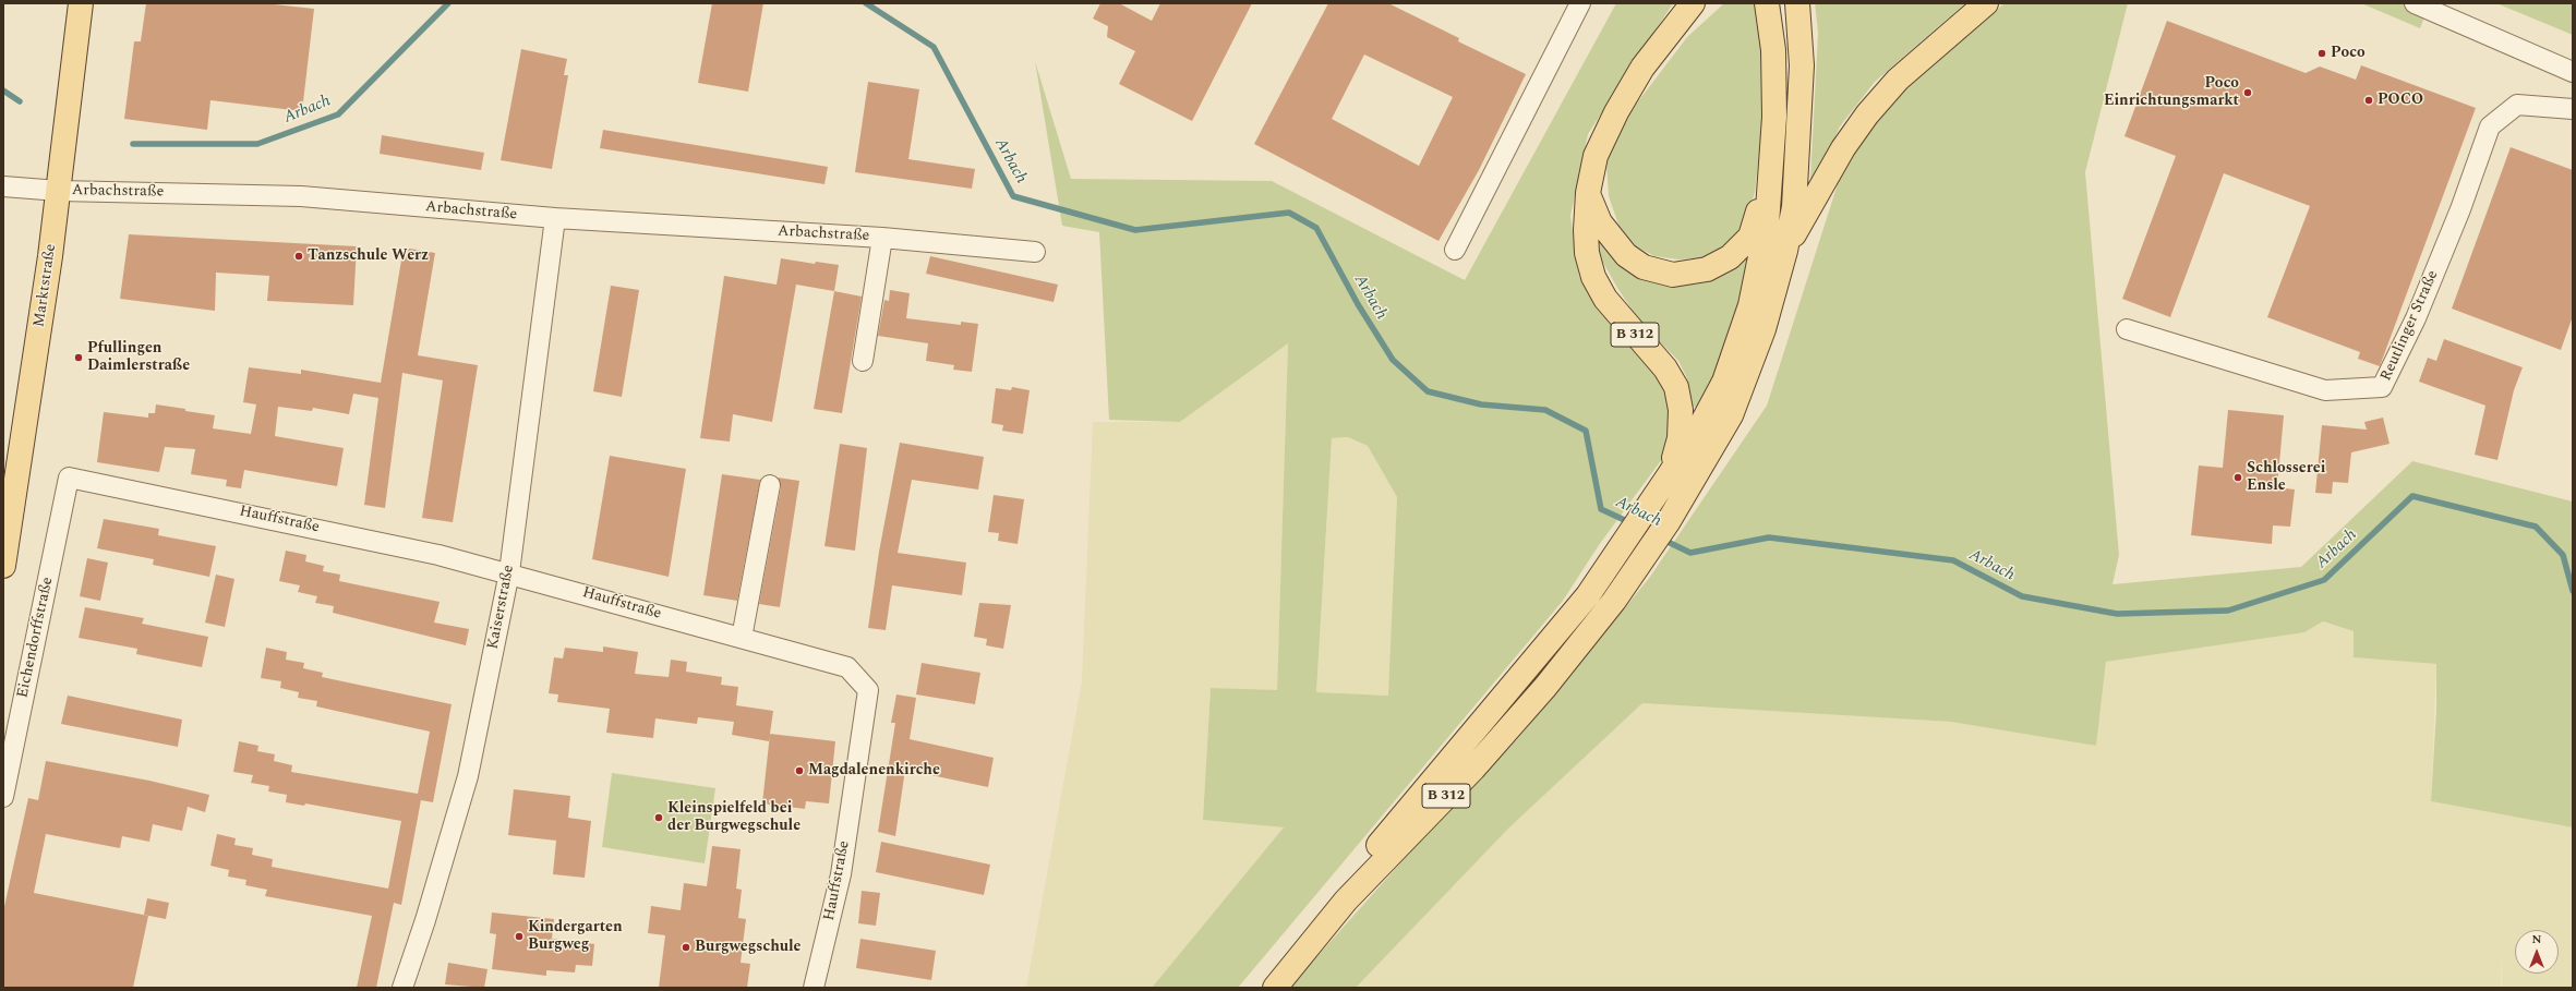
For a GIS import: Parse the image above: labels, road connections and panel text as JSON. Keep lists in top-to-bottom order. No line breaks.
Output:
{"streets":{"main road":["Marktstraße","B 312"],"street":["Arbachstraße","Reutlinger Straße","Hauffstraße","Kaiserstraße","Eichendorffstraße"]},"crossings":[["Arbachstraße","Marktstraße"],["Arbachstraße","Kaiserstraße"],["Hauffstraße","Kaiserstraße"],["Hauffstraße","Eichendorffstraße"]],"water":["Arbach"],"places":["Poco","Poco Einrichtungsmarkt","POCO","Tanzschule Werz","Pfullingen Daimlerstraße","Schlosserei Ensle","Magdalenenkirche","Kleinspielfeld bei der Burgwegschule","Kindergarten Burgweg","Burgwegschule"],"north":"top"}
